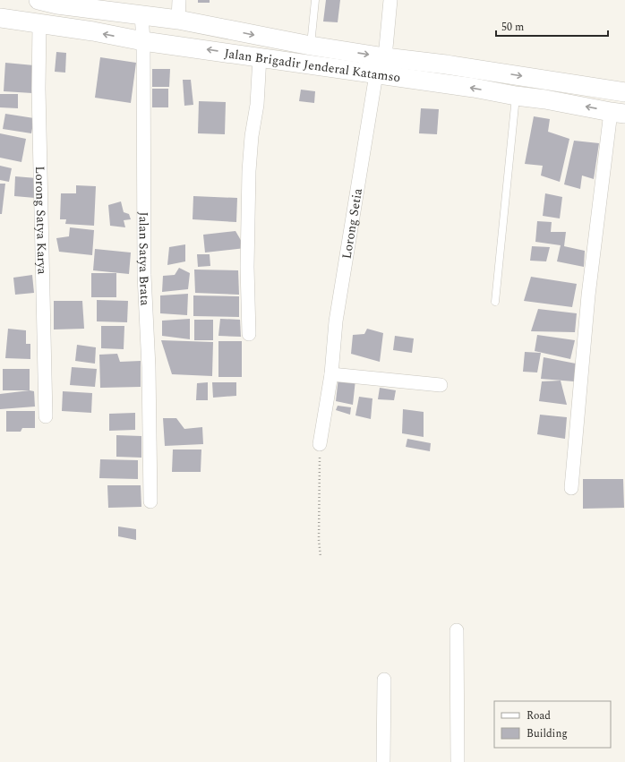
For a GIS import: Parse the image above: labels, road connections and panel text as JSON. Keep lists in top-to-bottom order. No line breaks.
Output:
{"streets":{"main road":["Jalan Brigadir Jenderal Katamso"],"street":["Lorong Satya Karya","Lorong Setia","Jalan Satya Brata"]},"crossings":[["Jalan Brigadir Jenderal Katamso","Lorong Satya Karya"],["Jalan Brigadir Jenderal Katamso","Lorong Setia"],["Jalan Brigadir Jenderal Katamso","Jalan Satya Brata"]],"legend":["Road","Building"],"scale_bar":"50 m"}
